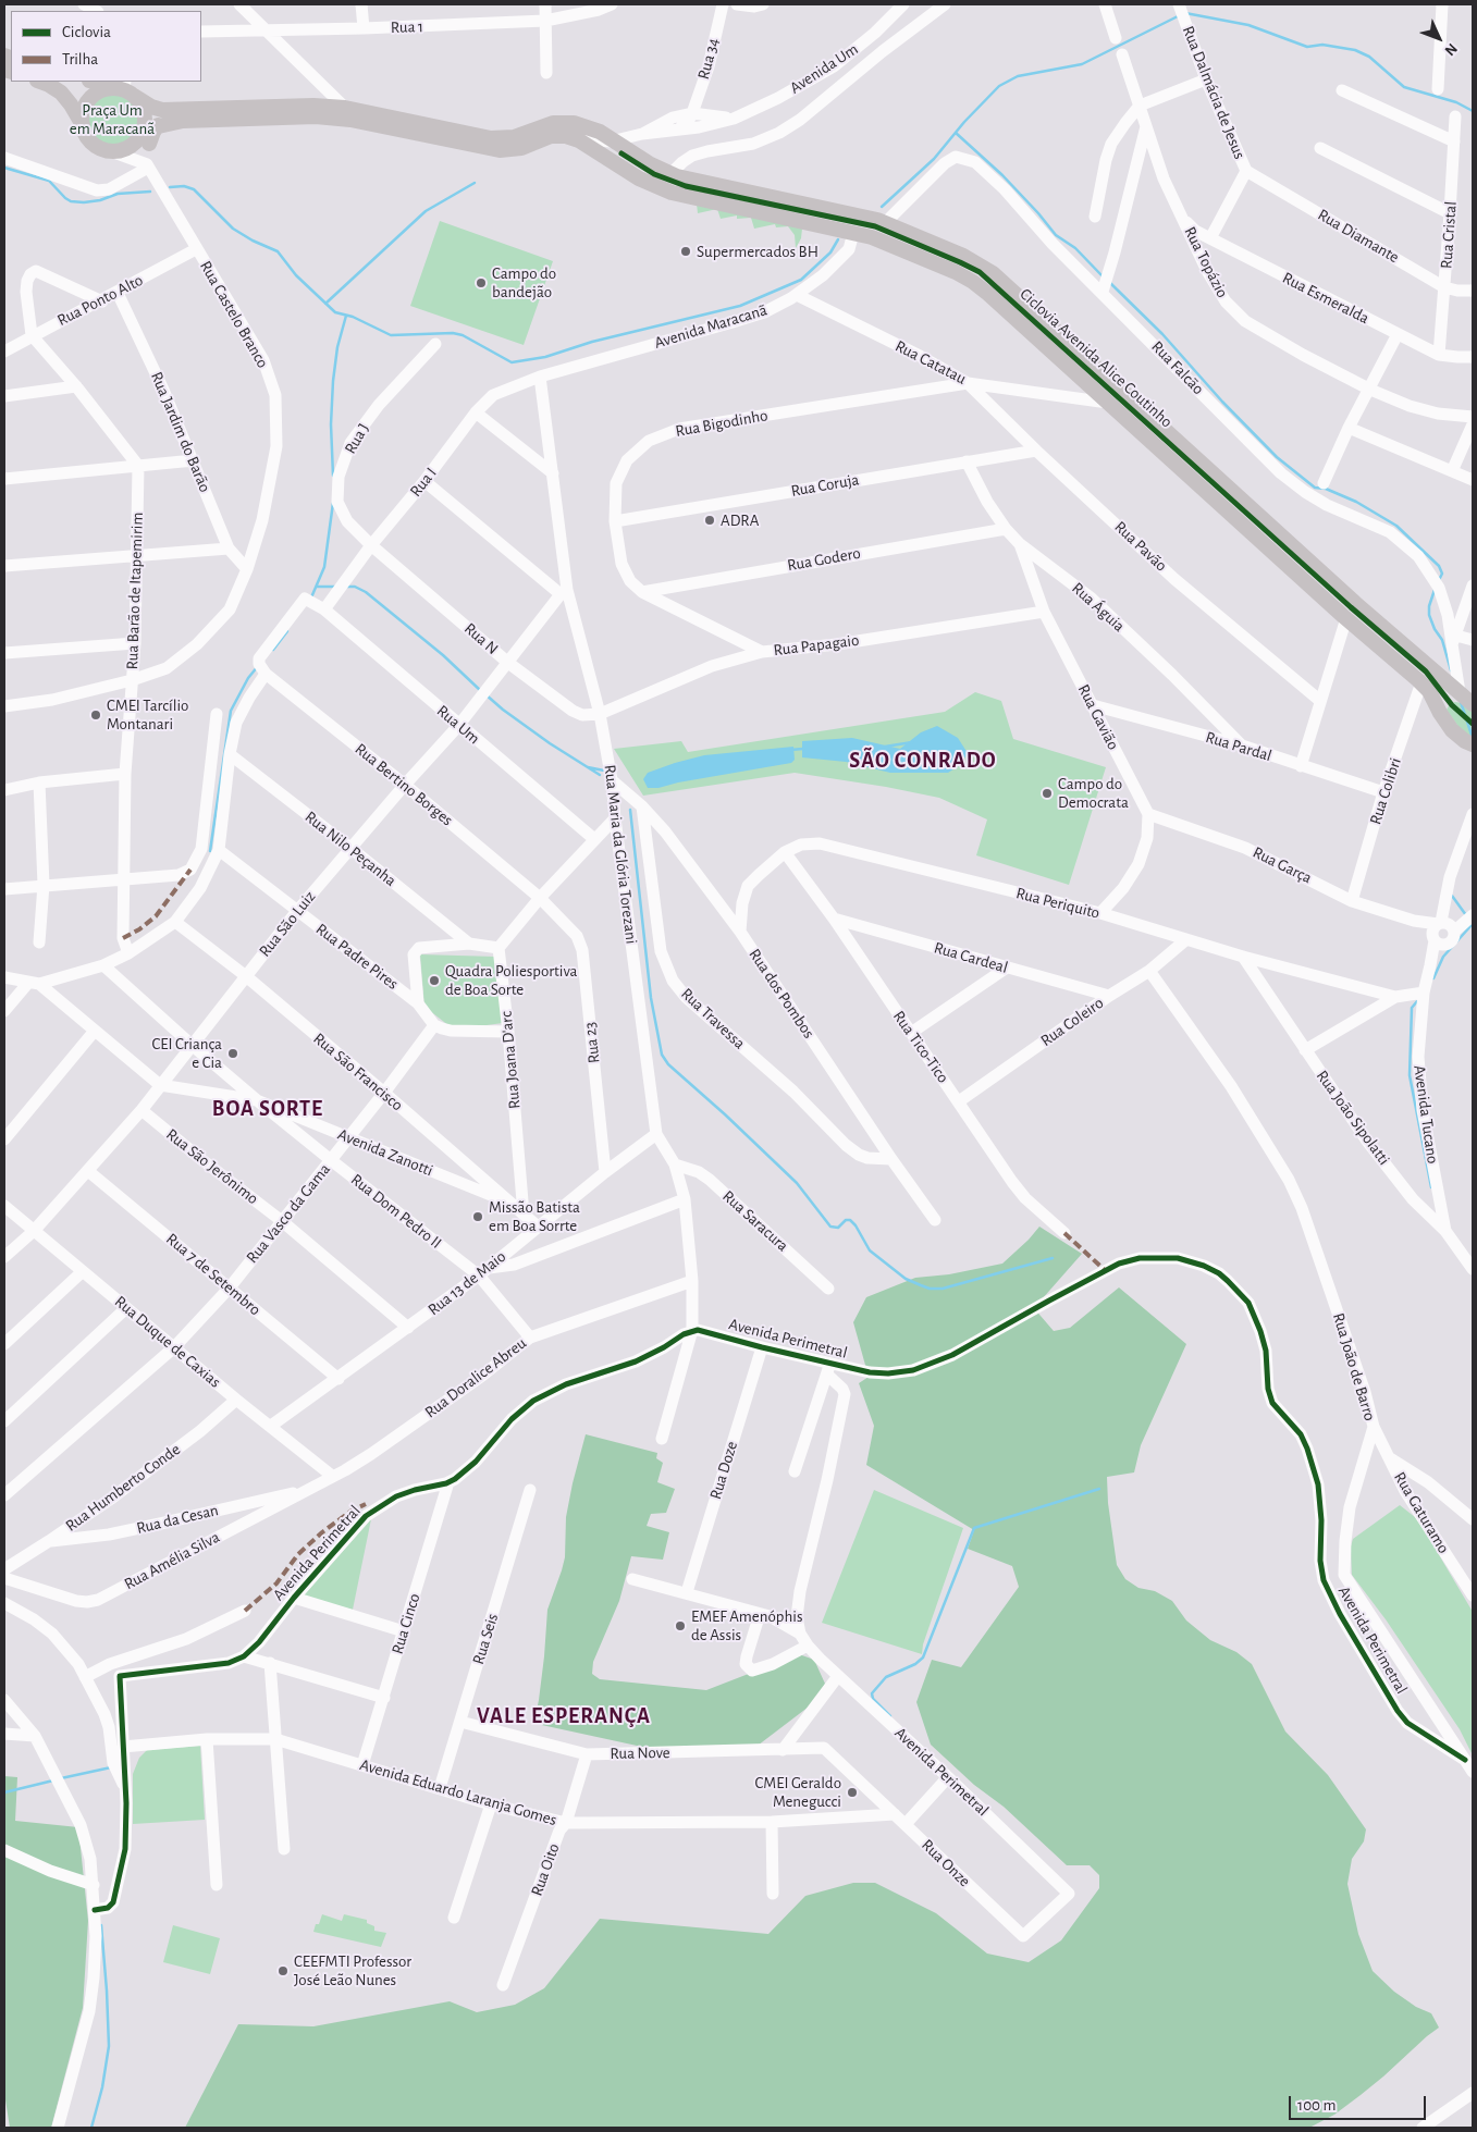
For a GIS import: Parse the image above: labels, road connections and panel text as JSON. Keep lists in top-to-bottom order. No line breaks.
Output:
{"streets":{"street":["Rua 1","Rua 34","Avenida Um","Rua Dalmácia de Jesus","Rua Cristal","Rua Diamante","Rua Topázio","Rua Esmeralda","Rua Ponto Alto","Rua Castelo Branco","Avenida Maracanã","Rua Catatau","Rua Falcão","Rua Bigodinho","Rua Jardim do Barão","Rua J","Rua I","Rua Coruja","Rua Pavão","Rua Godero","Rua Barão de Itapemirim","Rua Águia","Rua N","Rua Papagaio","Rua Gavião","Rua Um","Rua Pardal","Rua Bertino Borges","Rua Colibri","Rua Nilo Peçanha","Rua Maria da Glória Torezani","Rua Garça","Rua Periquito","Rua São Luiz","Rua Padre Pires","Rua Cardeal","Rua dos Pombos","Rua Travessa","Rua Coleiro","Rua 23","Rua Tico-Tico","Rua Joana D'arc","Rua São Francisco","Avenida Tucano","Rua João Sipolatti","Avenida Zanotti","Rua São Jerônimo","Rua Dom Pedro II","Rua Vasco da Gama","Rua Saracura","Rua 7 de Setembro","Rua 13 de Maio","Avenida Perimetral","Rua Duque de Caxias","Rua João de Barro","Rua Doralice Abreu","Rua Doze","Rua Humberto Conde","Rua Gaturamo","Rua da Cesan","Rua Amélia Silva","Rua Cinco","Rua Seis","Rua Nove","Avenida Eduardo Laranja Gomes","Rua Onze","Rua Oito"],"cycle path":["Ciclovia Avenida Alice Coutinho"]},"crossings":[["Rua 34","Avenida Um"],["Rua Dalmácia de Jesus","Rua Diamante"],["Rua Dalmácia de Jesus","Rua Esmeralda"],["Rua Cristal","Rua Diamante"],["Rua Cristal","Rua Esmeralda"],["Rua Topázio","Rua Esmeralda"],["Rua Ponto Alto","Rua Castelo Branco"],["Rua Ponto Alto","Rua Jardim do Barão"],["Rua Castelo Branco","Rua Jardim do Barão"],["Rua Castelo Branco","Rua Barão de Itapemirim"],["Avenida Maracanã","Rua Catatau"],["Avenida Maracanã","Rua I"],["Avenida Maracanã","Rua Maria da Glória Torezani"],["Rua Catatau","Rua Bigodinho"],["Rua Catatau","Rua Pavão"],["Rua Bigodinho","Rua Coruja"],["Rua Bigodinho","Rua Pavão"],["Rua Bigodinho","Rua Godero"],["Rua Bigodinho","Rua Papagaio"],["Rua J","Rua I"],["Rua J","Rua N"],["Rua I","Rua N"],["Rua I","Rua Um"],["Rua I","Rua Maria da Glória Torezani"],["Rua Coruja","Rua Pavão"],["Rua Coruja","Rua Águia"],["Rua Godero","Rua Águia"],["Rua Águia","Rua Gavião"],["Rua Águia","Rua Pardal"],["Rua N","Rua Papagaio"],["Rua N","Rua Maria da Glória Torezani"],["Rua N","Rua São Luiz"],["Rua Papagaio","Rua Gavião"],["Rua Papagaio","Rua Maria da Glória Torezani"],["Rua Gavião","Rua Pardal"],["Rua Gavião","Rua Garça"],["Rua Um","Rua Bertino Borges"],["Rua Um","Rua São Luiz"],["Rua Pardal","Rua Colibri"],["Rua Bertino Borges","Rua São Luiz"],["Rua Bertino Borges","Rua 23"],["Rua Colibri","Rua Garça"],["Rua Nilo Peçanha","Rua São Luiz"],["Rua Maria da Glória Torezani","Rua São Luiz"],["Rua Maria da Glória Torezani","Rua dos Pombos"],["Rua Maria da Glória Torezani","Rua Saracura"],["Rua Maria da Glória Torezani","Rua 13 de Maio"],["Rua Maria da Glória Torezani","Avenida Perimetral"],["Rua Maria da Glória Torezani","Rua Doralice Abreu"],["Rua Garça","Avenida Tucano"],["Rua Periquito","Rua dos Pombos"],["Rua Periquito","Rua Coleiro"],["Rua Periquito","Rua Tico-Tico"],["Rua Periquito","Avenida Tucano"],["Rua Periquito","Rua João Sipolatti"],["Rua São Luiz","Rua Padre Pires"],["Rua São Luiz","Rua São Francisco"],["Rua São Luiz","Avenida Zanotti"],["Rua São Luiz","Rua São Jerônimo"],["Rua São Luiz","Rua Dom Pedro II"],["Rua São Luiz","Rua 7 de Setembro"],["Rua São Luiz","Rua Duque de Caxias"],["Rua Cardeal","Rua Coleiro"],["Rua Cardeal","Rua Tico-Tico"],["Rua dos Pombos","Rua Travessa"],["Rua Coleiro","Rua Tico-Tico"],["Rua Coleiro","Rua João de Barro"],["Rua 23","Rua 13 de Maio"],["Rua Joana D'arc","Rua São Francisco"],["Rua São Francisco","Avenida Zanotti"],["Rua São Francisco","Rua Vasco da Gama"],["Rua São Francisco","Rua 13 de Maio"],["Avenida Tucano","Rua João Sipolatti"],["Avenida Zanotti","Rua Dom Pedro II"],["Avenida Zanotti","Rua Vasco da Gama"],["Rua São Jerônimo","Rua Vasco da Gama"],["Rua São Jerônimo","Rua 13 de Maio"],["Rua Dom Pedro II","Rua Vasco da Gama"],["Rua Dom Pedro II","Rua 13 de Maio"],["Rua Dom Pedro II","Rua Doralice Abreu"],["Rua Vasco da Gama","Rua 7 de Setembro"],["Rua Vasco da Gama","Rua Duque de Caxias"],["Rua 7 de Setembro","Rua 13 de Maio"],["Rua 13 de Maio","Rua Duque de Caxias"],["Avenida Perimetral","Rua João de Barro"],["Avenida Perimetral","Rua Doze"],["Avenida Perimetral","Rua Cinco"],["Avenida Perimetral","Avenida Eduardo Laranja Gomes"],["Avenida Perimetral","Rua Onze"],["Rua Duque de Caxias","Rua Doralice Abreu"],["Rua Duque de Caxias","Rua Humberto Conde"],["Rua Duque de Caxias","Rua Amélia Silva"],["Rua João de Barro","Rua Gaturamo"],["Rua Doralice Abreu","Rua Amélia Silva"],["Rua Humberto Conde","Rua da Cesan"],["Rua da Cesan","Rua Amélia Silva"],["Rua Cinco","Avenida Eduardo Laranja Gomes"],["Rua Seis","Rua Nove"],["Rua Seis","Avenida Eduardo Laranja Gomes"],["Rua Nove","Rua Onze"],["Rua Nove","Rua Oito"],["Avenida Eduardo Laranja Gomes","Rua Onze"],["Avenida Eduardo Laranja Gomes","Rua Oito"]],"districts":["SÃO CONRADO","BOA SORTE","VALE ESPERANÇA"],"parks":["Praça Um em Maracanã"],"places":["Supermercados BH","Campo do bandejão","ADRA","CMEI Tarcílio Montanari","Campo do Democrata","Quadra Poliesportiva de Boa Sorte","CEI Criança e Cia","Missão Batista em Boa Sorrte","EMEF Amenóphis de Assis","CMEI Geraldo Menegucci","CEEFMTI Professor José Leão Nunes"],"legend":["Ciclovia","Trilha"],"scale_bar":"100 m","north":"bottom right"}
